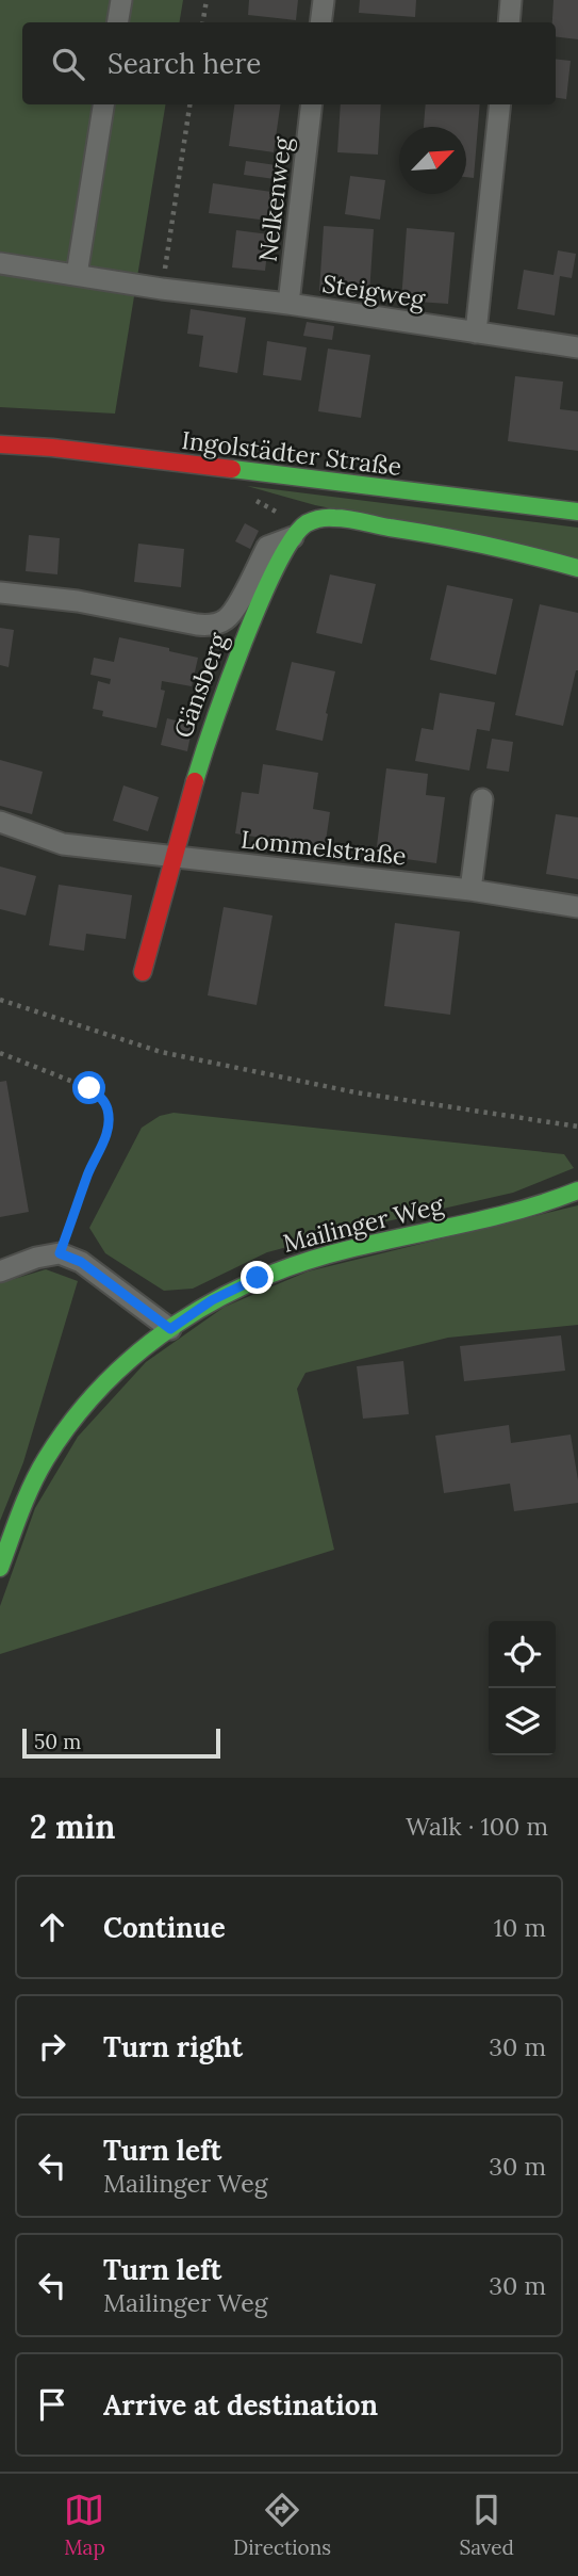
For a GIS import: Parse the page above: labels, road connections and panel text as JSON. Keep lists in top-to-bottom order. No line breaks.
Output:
{"streets":{"street":["Nelkenweg","Steigweg","Ingolstädter Straße","Gänsberg","Lommelstraße","Mailinger Weg"]},"crossings":[["Nelkenweg","Steigweg"],["Gänsberg","Lommelstraße"]],"scale_bar":"50 m","north":"top right","page":{"search":"Search here","scale":"50 m","heading":["2 min","Walk · 100 m"],"list":[["Continue","10 m"],["Turn right","30 m"],["Turn left","Mailinger Weg","30 m"],["Turn left","Mailinger Weg","30 m"],"Arrive at destination"],"nav":["Map","Directions","Saved"]}}
